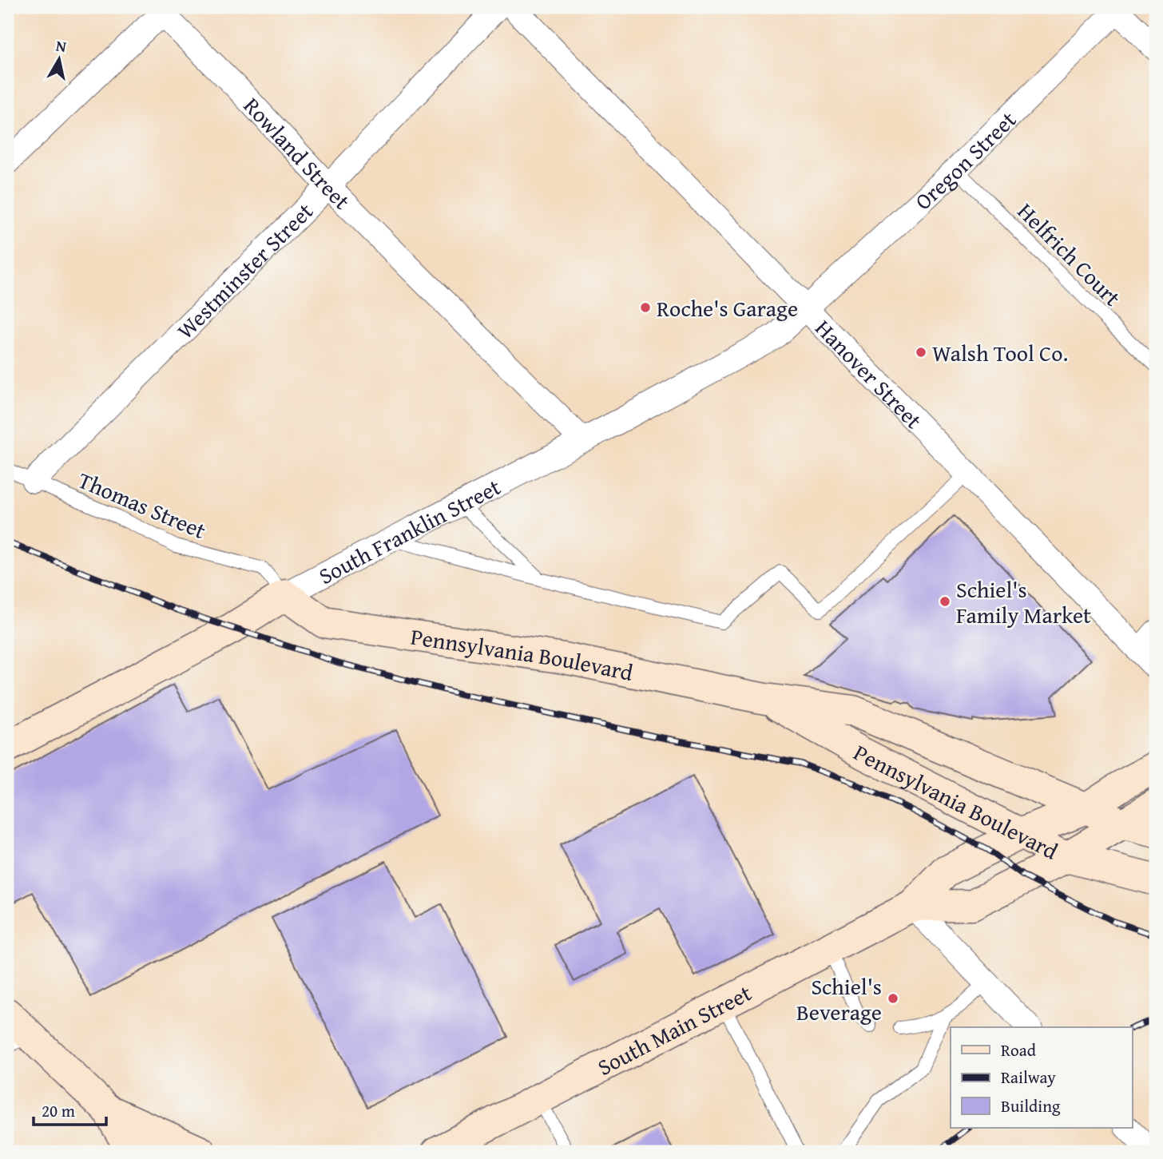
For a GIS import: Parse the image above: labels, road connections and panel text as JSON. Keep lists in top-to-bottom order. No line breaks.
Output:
{"streets":{"street":["Rowland Street","Oregon Street","Westminster Street","Hanover Street","South Franklin Street","Pennsylvania Boulevard","South Main Street"],"lane":["Helfrich Court","Thomas Street"]},"crossings":[["Rowland Street","Westminster Street"],["Rowland Street","South Franklin Street"],["Oregon Street","Helfrich Court"],["Oregon Street","Hanover Street"],["Oregon Street","South Franklin Street"],["Westminster Street","Thomas Street"],["Hanover Street","South Franklin Street"],["Thomas Street","South Franklin Street"],["Thomas Street","Pennsylvania Boulevard"],["South Franklin Street","Pennsylvania Boulevard"],["Pennsylvania Boulevard","South Main Street"]],"places":["Roche's Garage","Walsh Tool Co.","Schiel's Family Market","Schiel's Beverage"],"legend":["Road","Railway","Building"],"scale_bar":"20 m","north":"top"}
